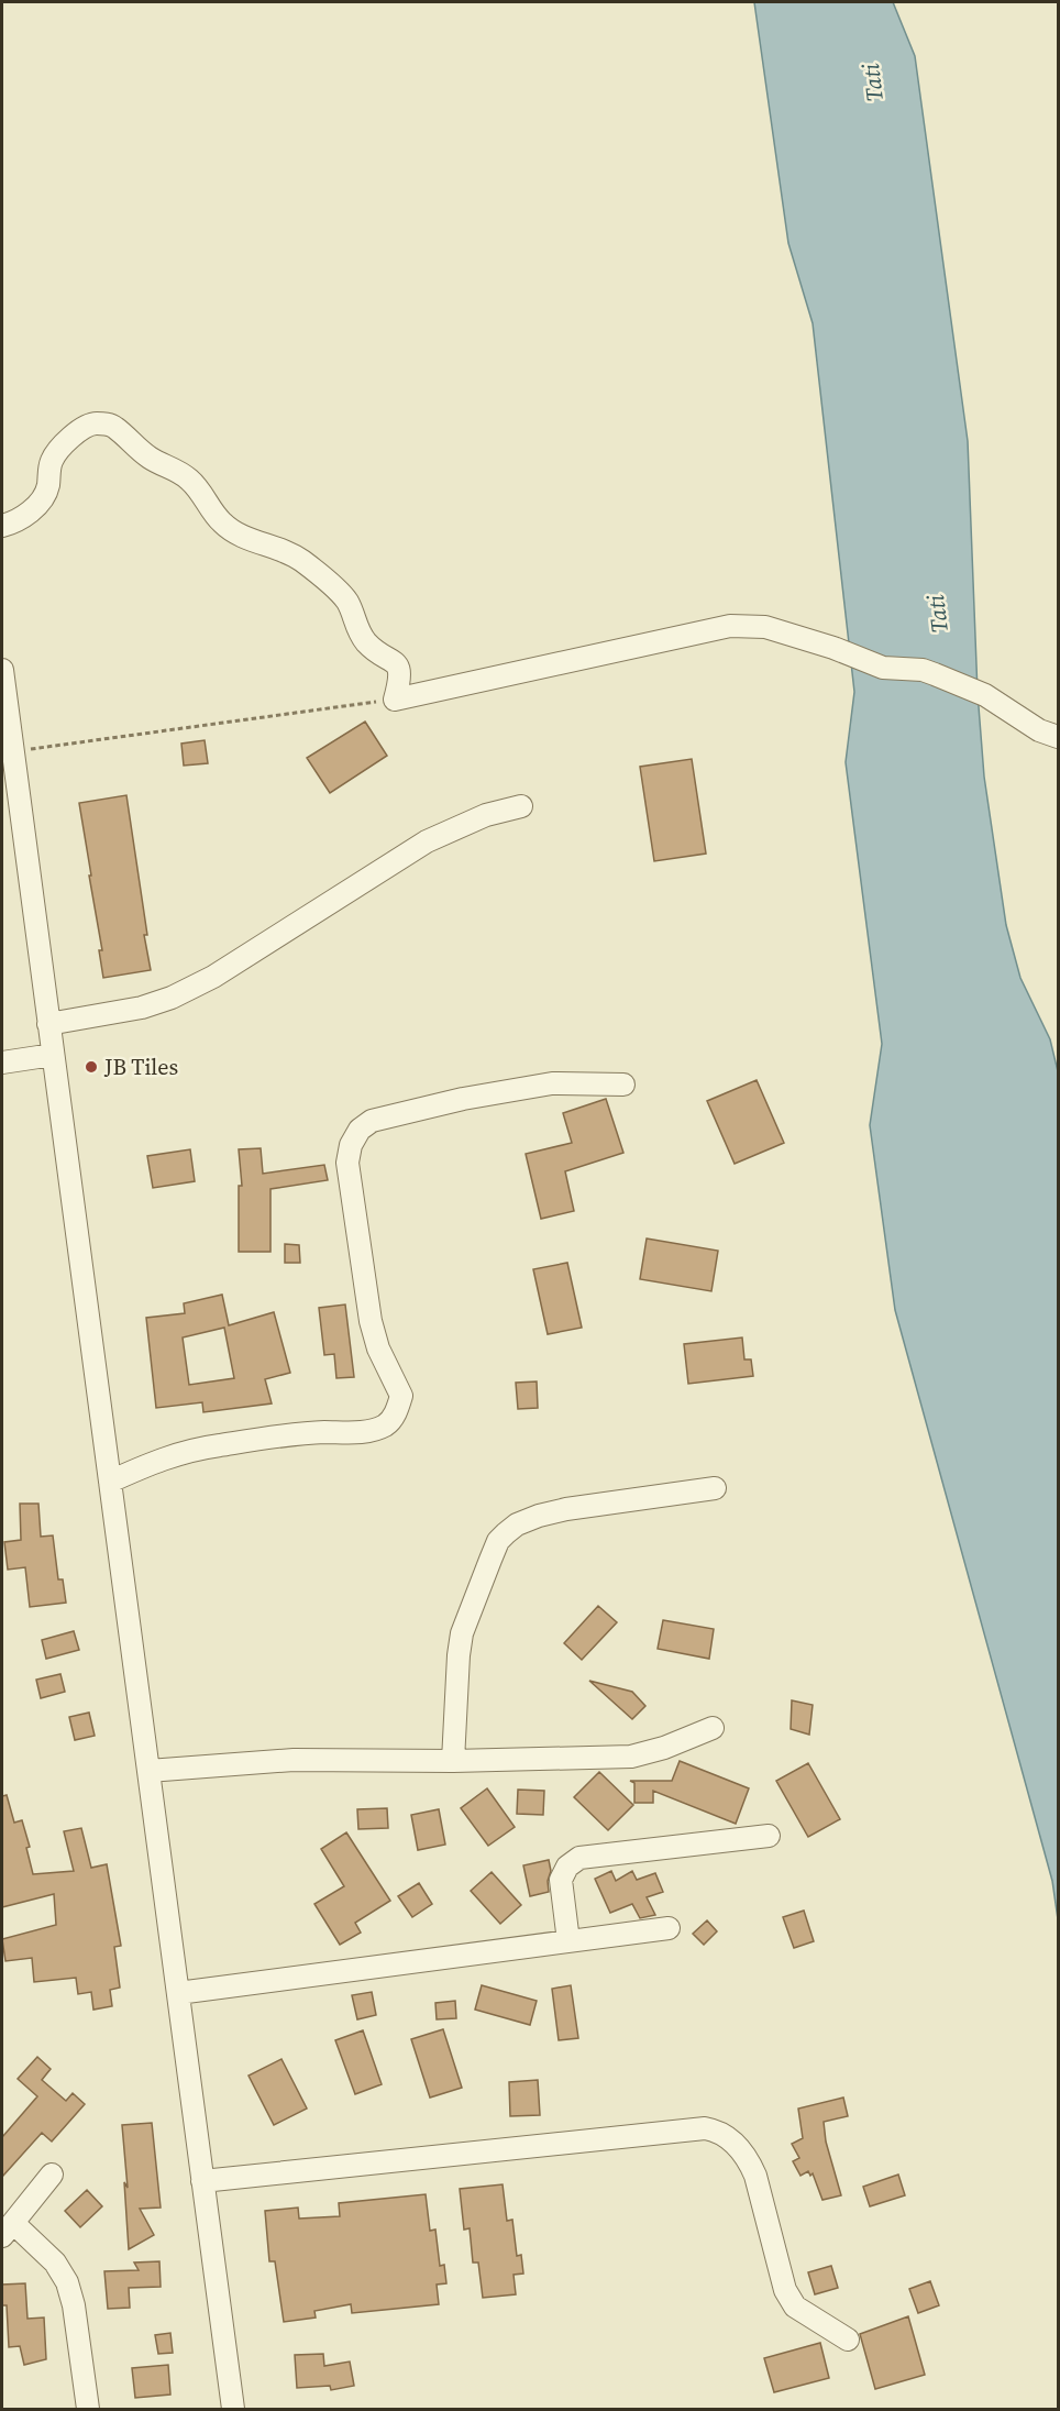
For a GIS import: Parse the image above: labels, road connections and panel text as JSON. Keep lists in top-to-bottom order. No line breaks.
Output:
{"water":["Tati"],"places":["JB Tiles"]}
